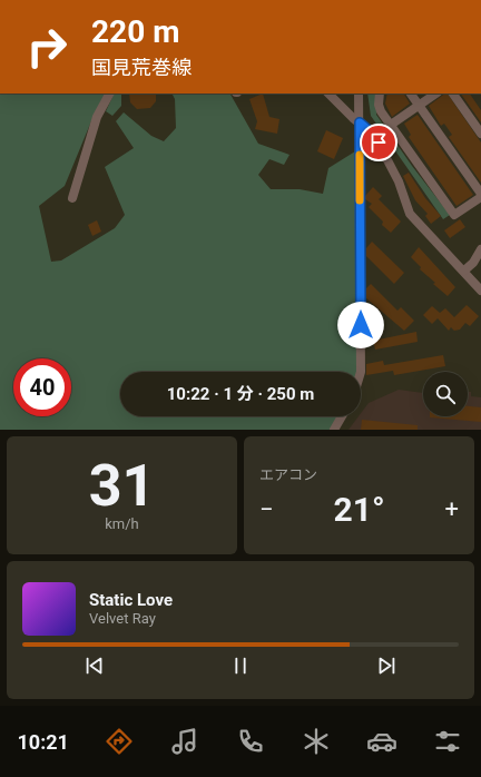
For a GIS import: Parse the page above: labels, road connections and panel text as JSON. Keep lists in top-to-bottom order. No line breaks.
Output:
{"page":{"turn":["220 m","国見荒巻線"],"limit":"40","trip":"10:22 · 1 分 · 250 m","tile":[["31","km/h"],"エアコン"],"heat":["−","21°","+"],"song":["Static Love","Velvet Ray"],"tabs":"10:21"}}
